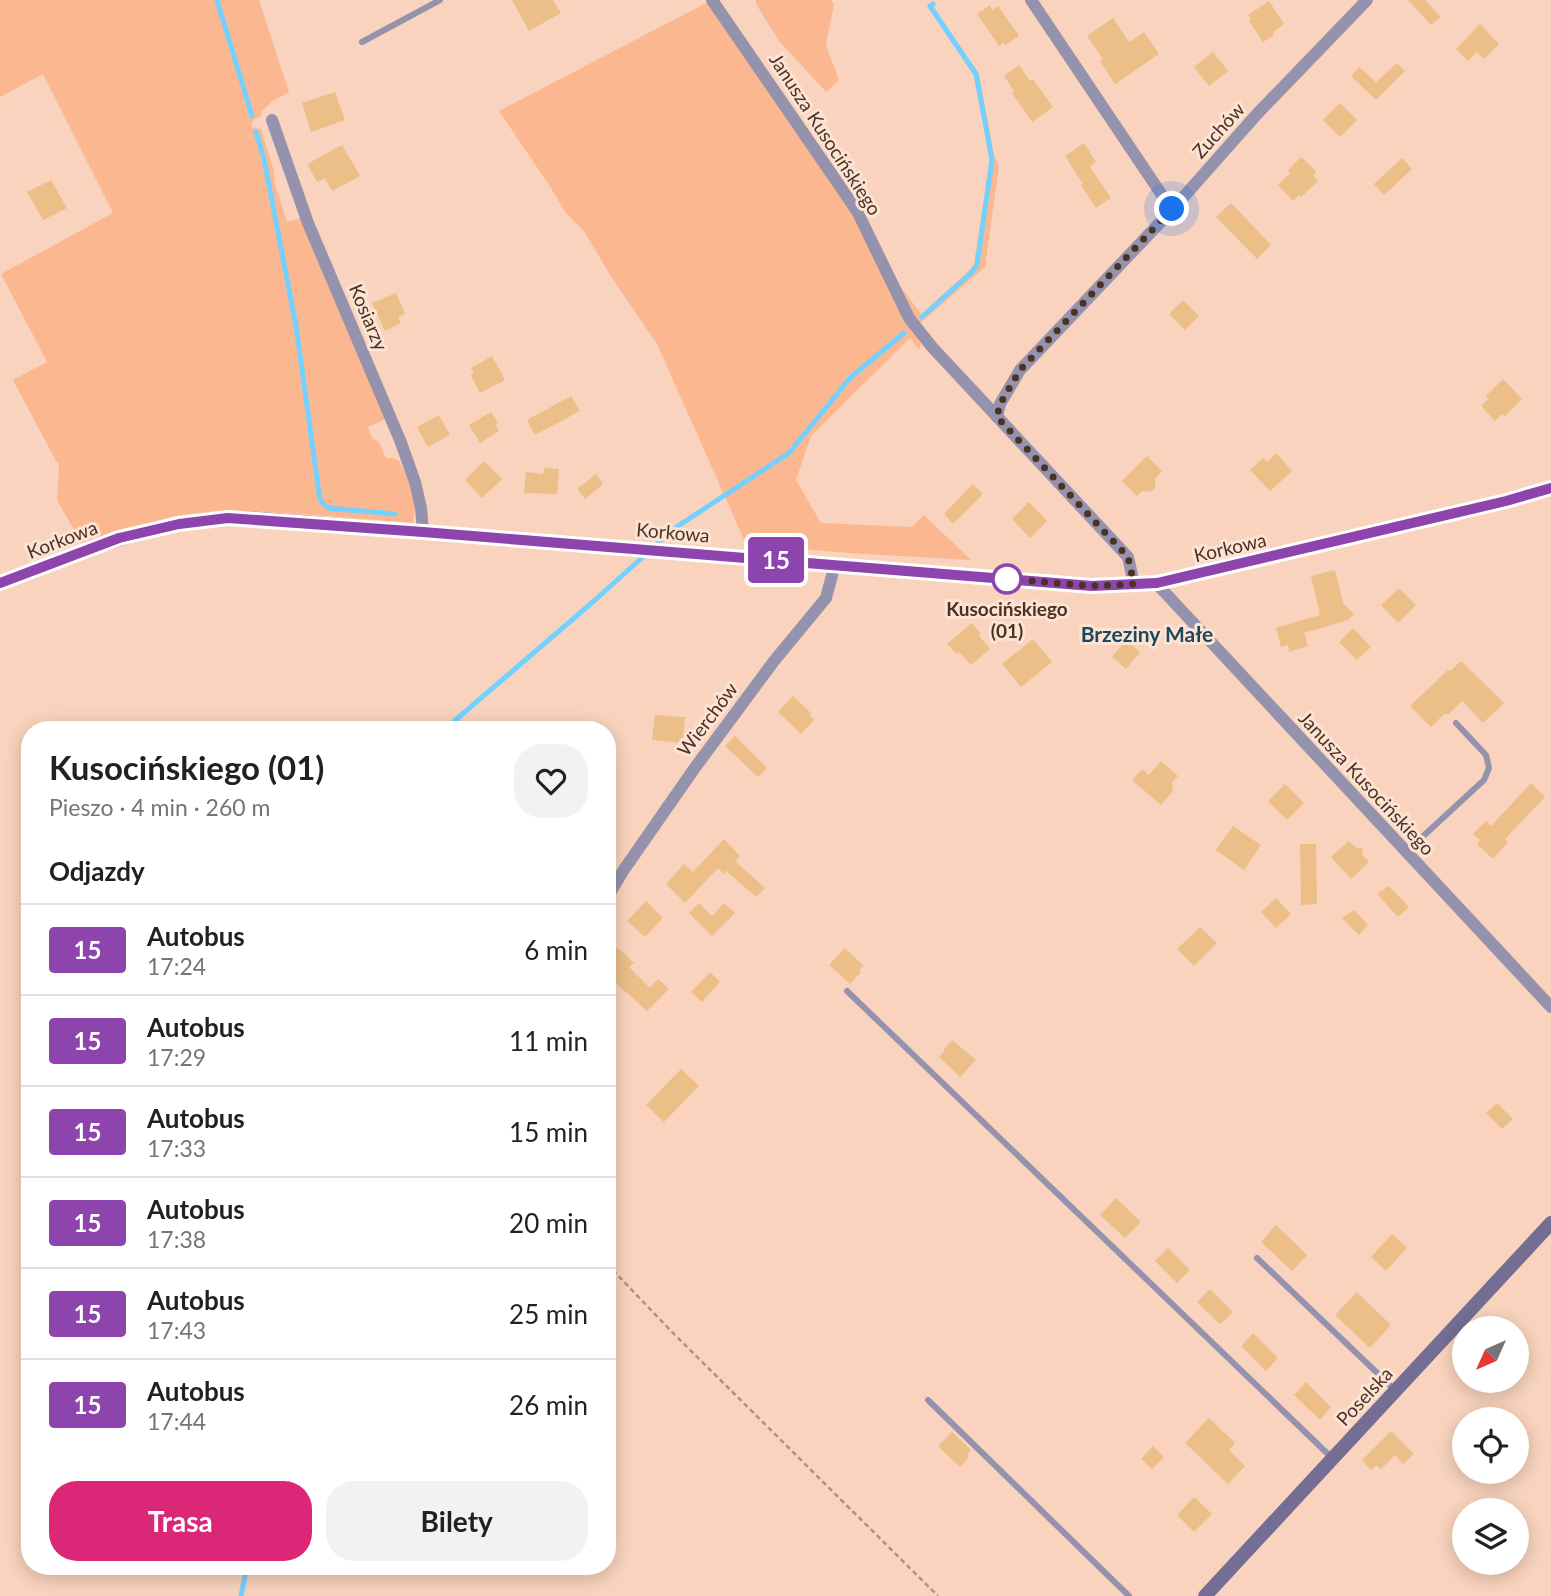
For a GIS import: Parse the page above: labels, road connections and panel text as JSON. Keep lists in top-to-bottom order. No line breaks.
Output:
{"streets":{"street":["Zuchów","Janusza Kusocińskiego","Kosiarzy","Korkowa","Wierchów","Poselska"]},"crossings":[["Zuchów","Janusza Kusocińskiego"],["Janusza Kusocińskiego","Korkowa"],["Kosiarzy","Korkowa"],["Korkowa","Wierchów"]],"districts":["Brzeziny Małe"],"places":["Kusocińskiego (01)"],"lines":["bus line 15"],"north":"bottom left","page":{"on_map":"15","heading":[["Kusocińskiego (01)","Pieszo · 4 min · 260 m"],"Odjazdy"],"list":[{"mark":"15","name":"Autobus","note":"17:24","value":"6 min"},{"mark":"15","name":"Autobus","note":"17:29","value":"11 min"},{"mark":"15","name":"Autobus","note":"17:33","value":"15 min"},{"mark":"15","name":"Autobus","note":"17:38","value":"20 min"},{"mark":"15","name":"Autobus","note":"17:43","value":"25 min"},{"mark":"15","name":"Autobus","note":"17:44","value":"26 min"}],"buttons":["Trasa","Bilety"]}}
